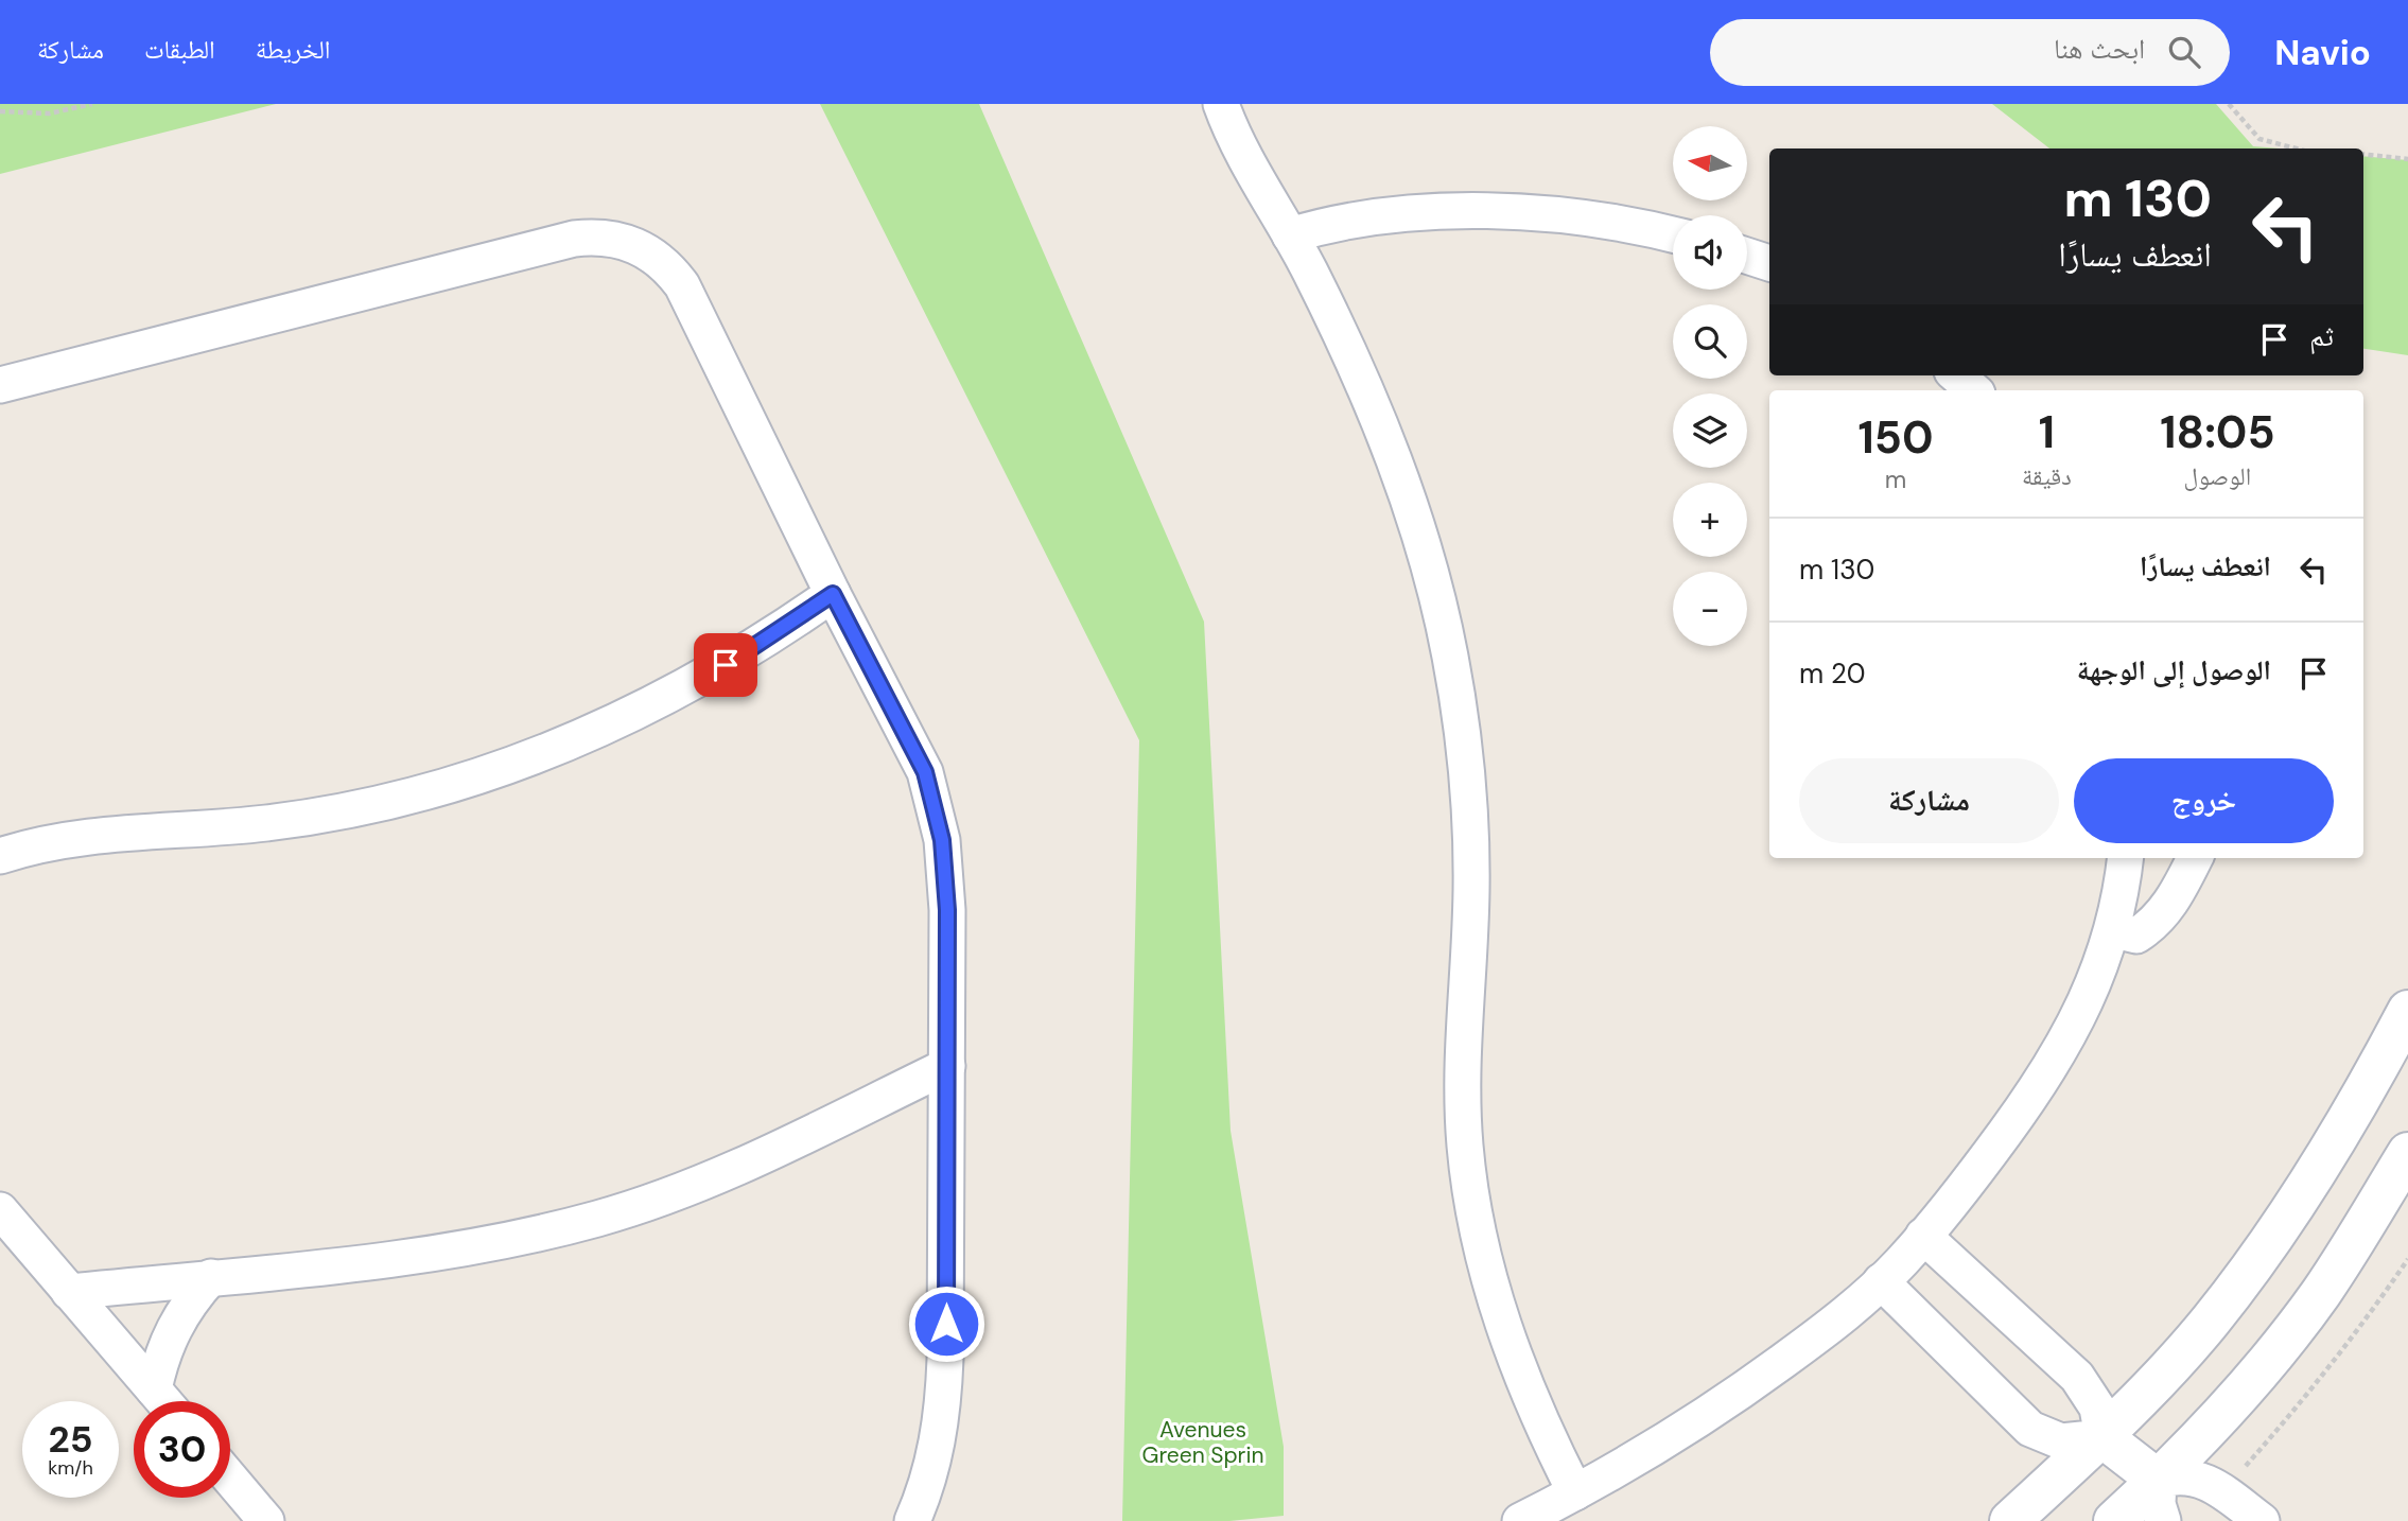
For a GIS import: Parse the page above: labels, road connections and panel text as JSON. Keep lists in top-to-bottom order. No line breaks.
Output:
{"parks":["Avenues Green Sprin"],"north":"left","page":{"header":"Navio","search":"ابحث هنا","nav":["الخريطة","الطبقات","مشاركة"],"map_buttons":["+","−"],"turn":["130 m","انعطف يسارًا"],"then":"ثم","eta":["18:05","الوصول","1","دقيقة","150","m"],"list":[{"name":"انعطف يسارًا","value":"130 m"},{"name":"الوصول إلى الوجهة","value":"20 m"}],"buttons":["خروج","مشاركة"],"speed":"25 km/h","limit":"30"}}
